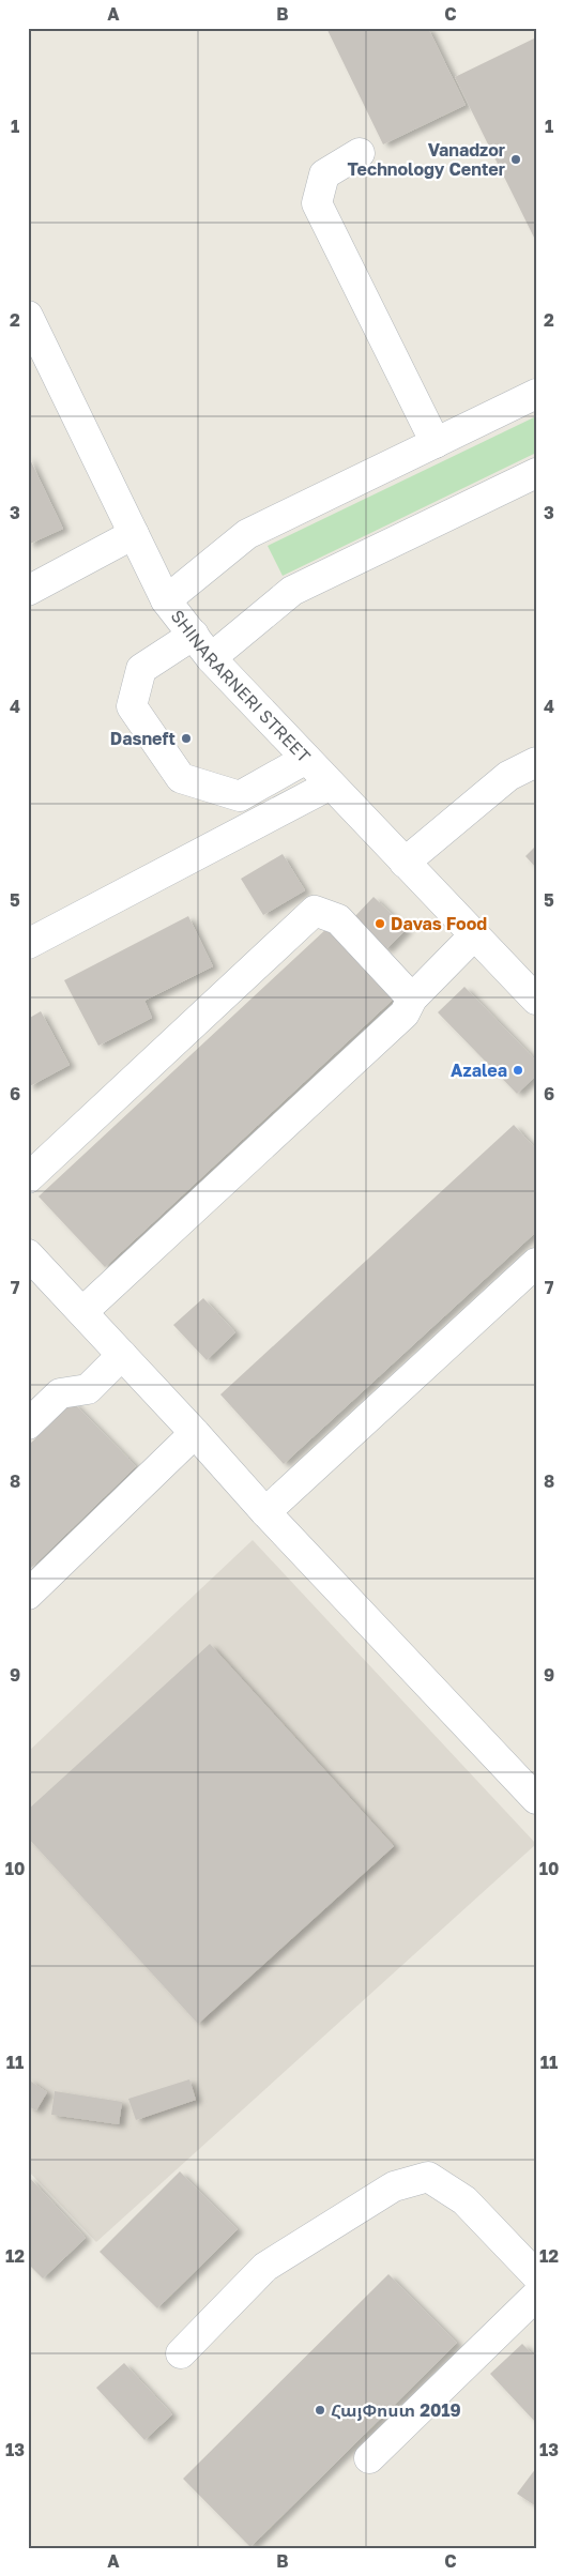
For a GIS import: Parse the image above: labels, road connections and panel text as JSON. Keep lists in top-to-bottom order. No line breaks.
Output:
{"streets":{"street":["SHINARARNERI STREET"]},"places":["Vanadzor Technology Center","Dasneft","Davas Food","Azalea","ՀայՓոստ 2019"],"grid":{"columns":["A","B","C"],"rows":["1","2","3","4","5","6","7","8","9","10","11","12","13"]}}
